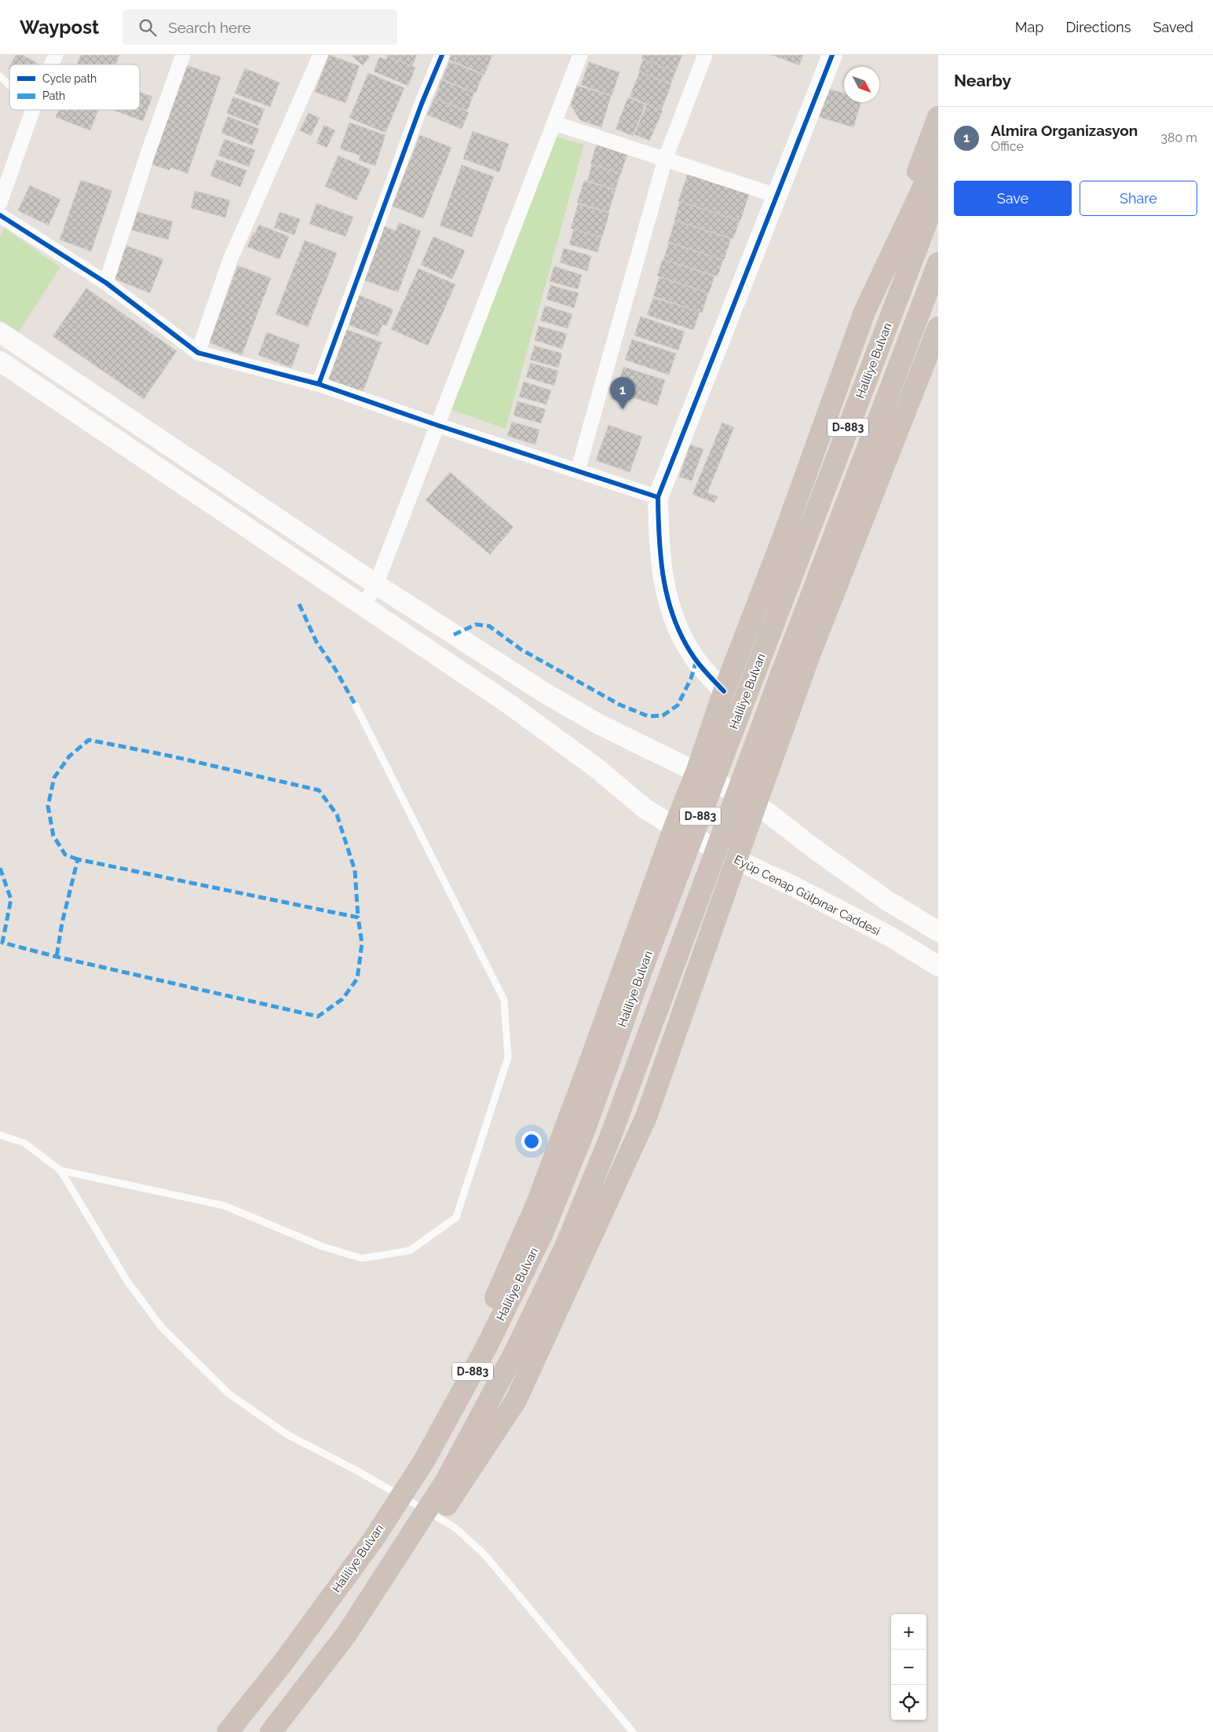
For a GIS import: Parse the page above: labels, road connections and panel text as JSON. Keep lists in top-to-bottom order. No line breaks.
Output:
{"streets":{"highway":["Haliliye Bulvarı","D-883"],"main road":["Eyüp Cenap Gülpınar Caddesi"]},"legend":["Cycle path","Path"],"north":"bottom right","page":{"header":"Waypost","search":"Search here","nav":["Map","Directions","Saved"],"heading":"Nearby","list":[{"mark":"1","name":"Almira Organizasyon","note":"Office","value":"380 m"}],"buttons":["Save","Share"],"pins":"1","map_buttons":["+","−"]}}
